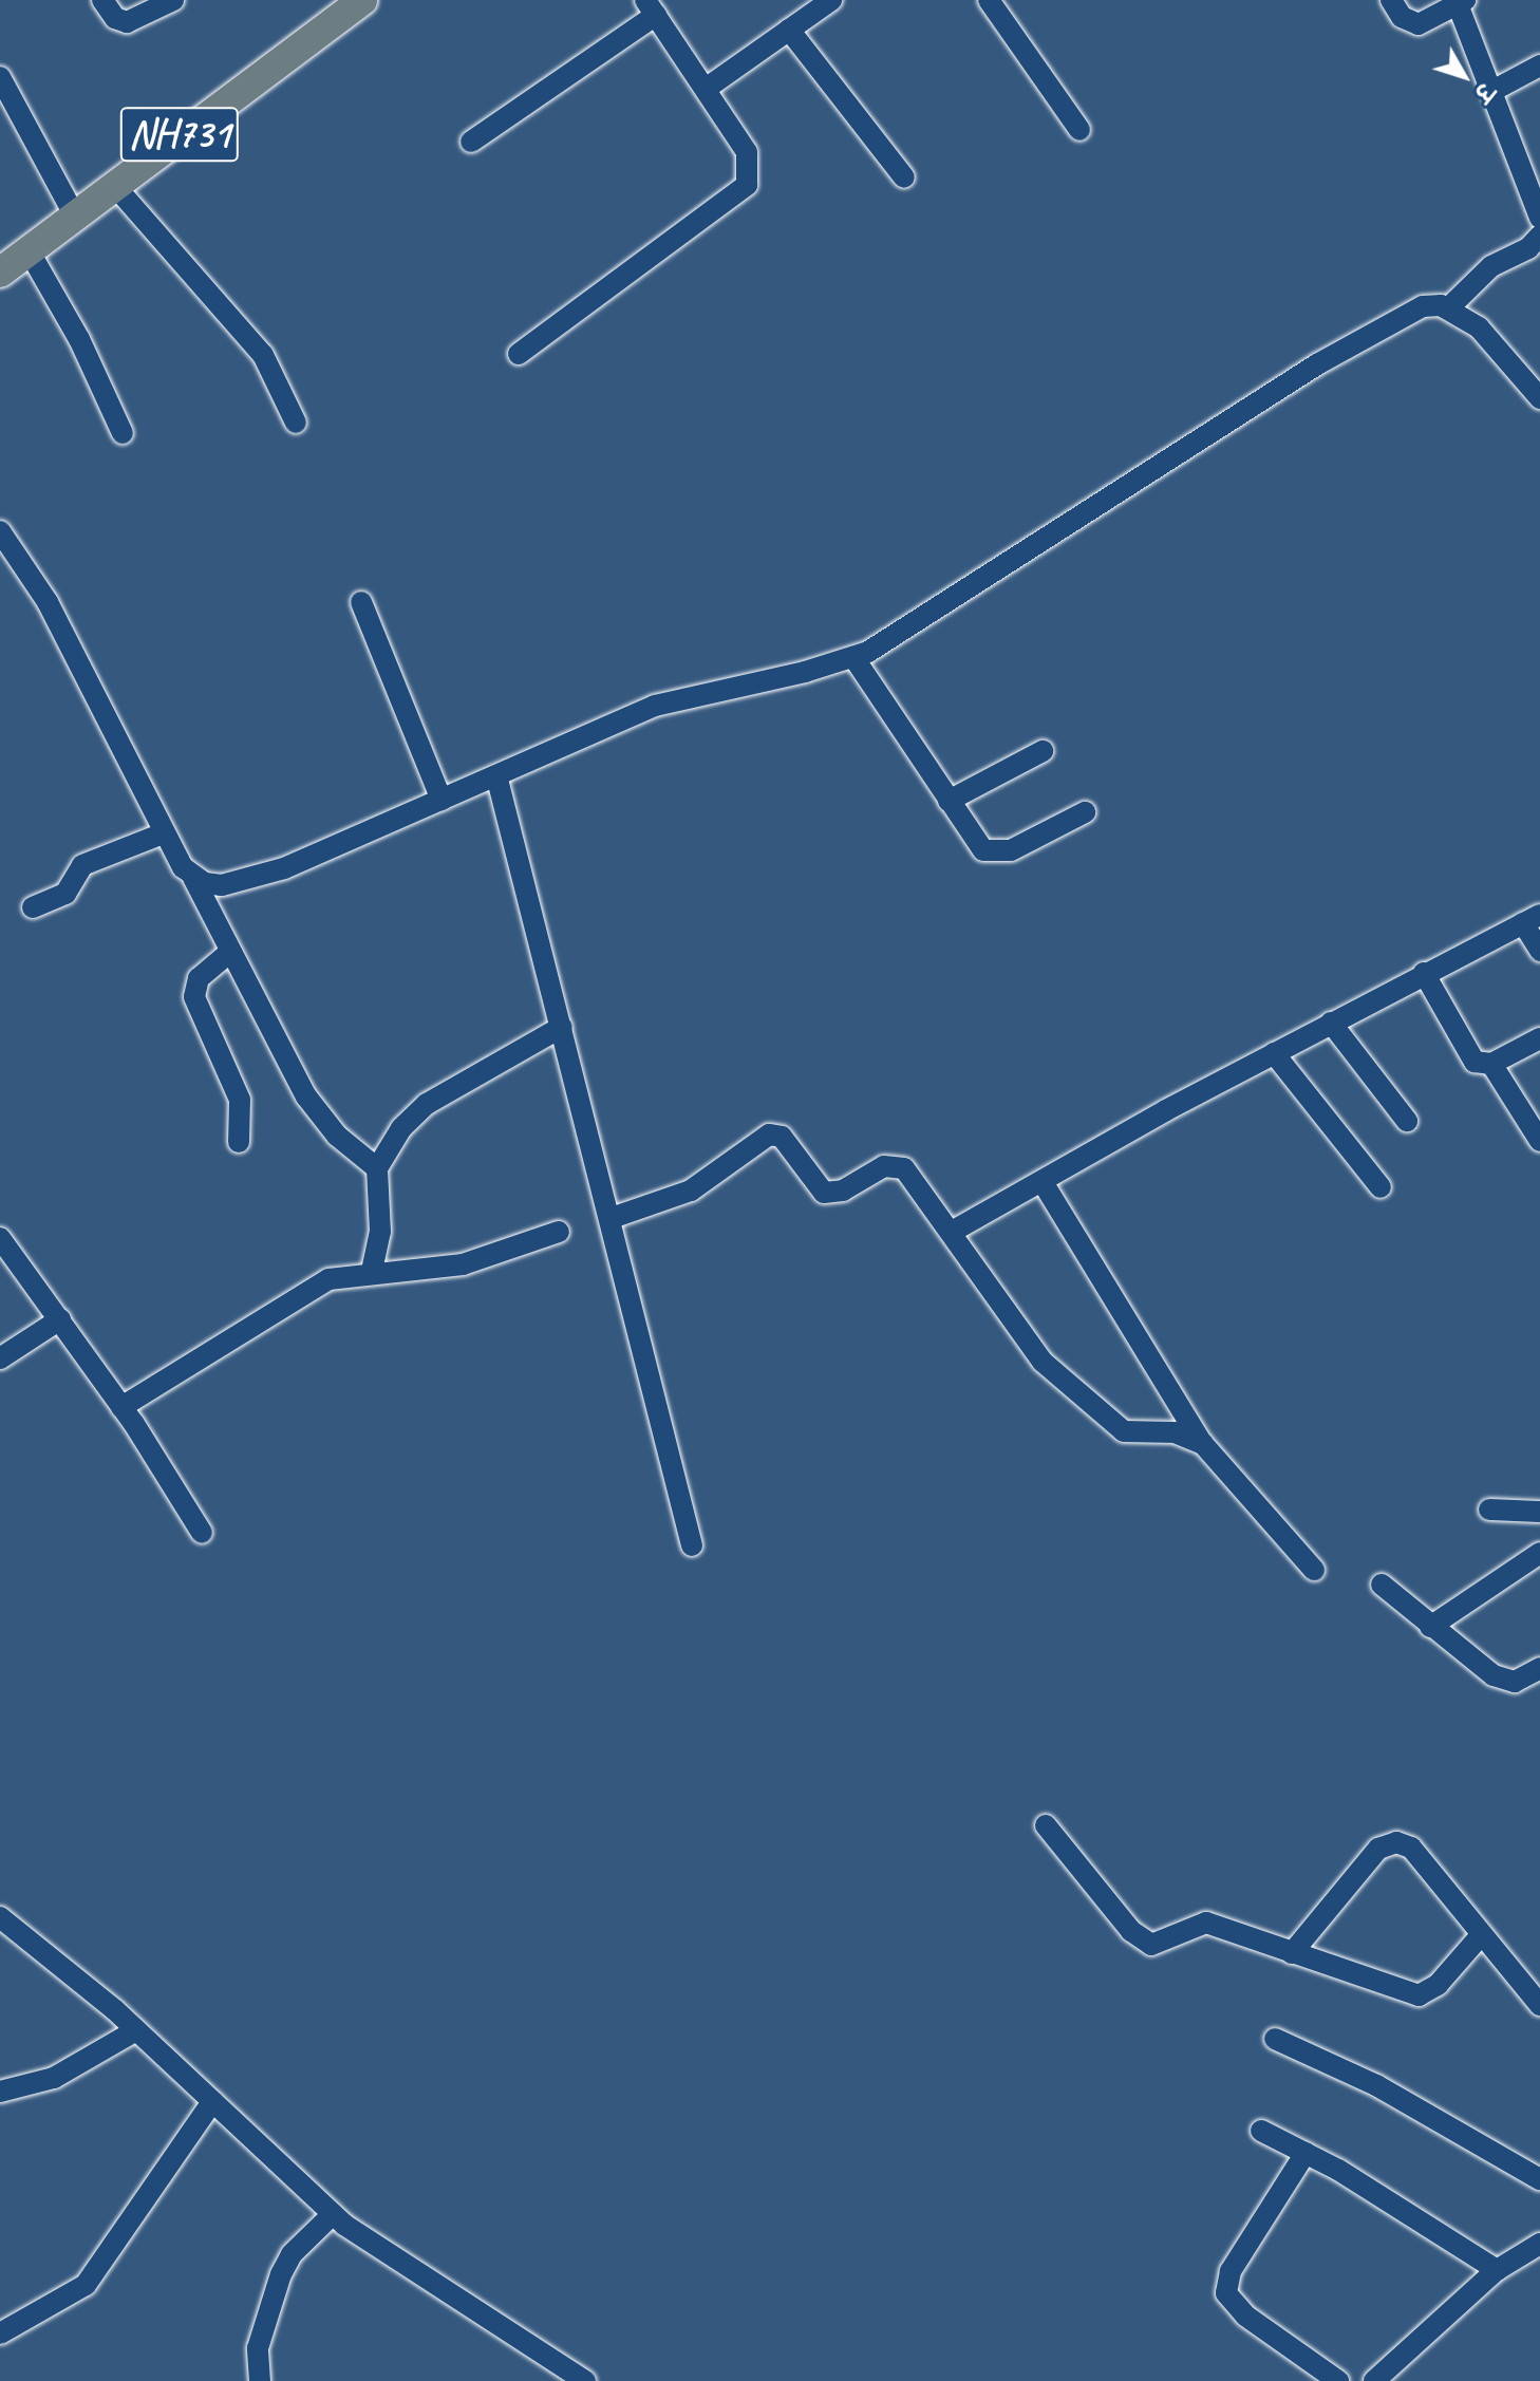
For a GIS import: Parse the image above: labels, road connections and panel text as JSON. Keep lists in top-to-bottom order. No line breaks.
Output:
{"streets":{"highway":["NH731"]},"north":"bottom right"}
